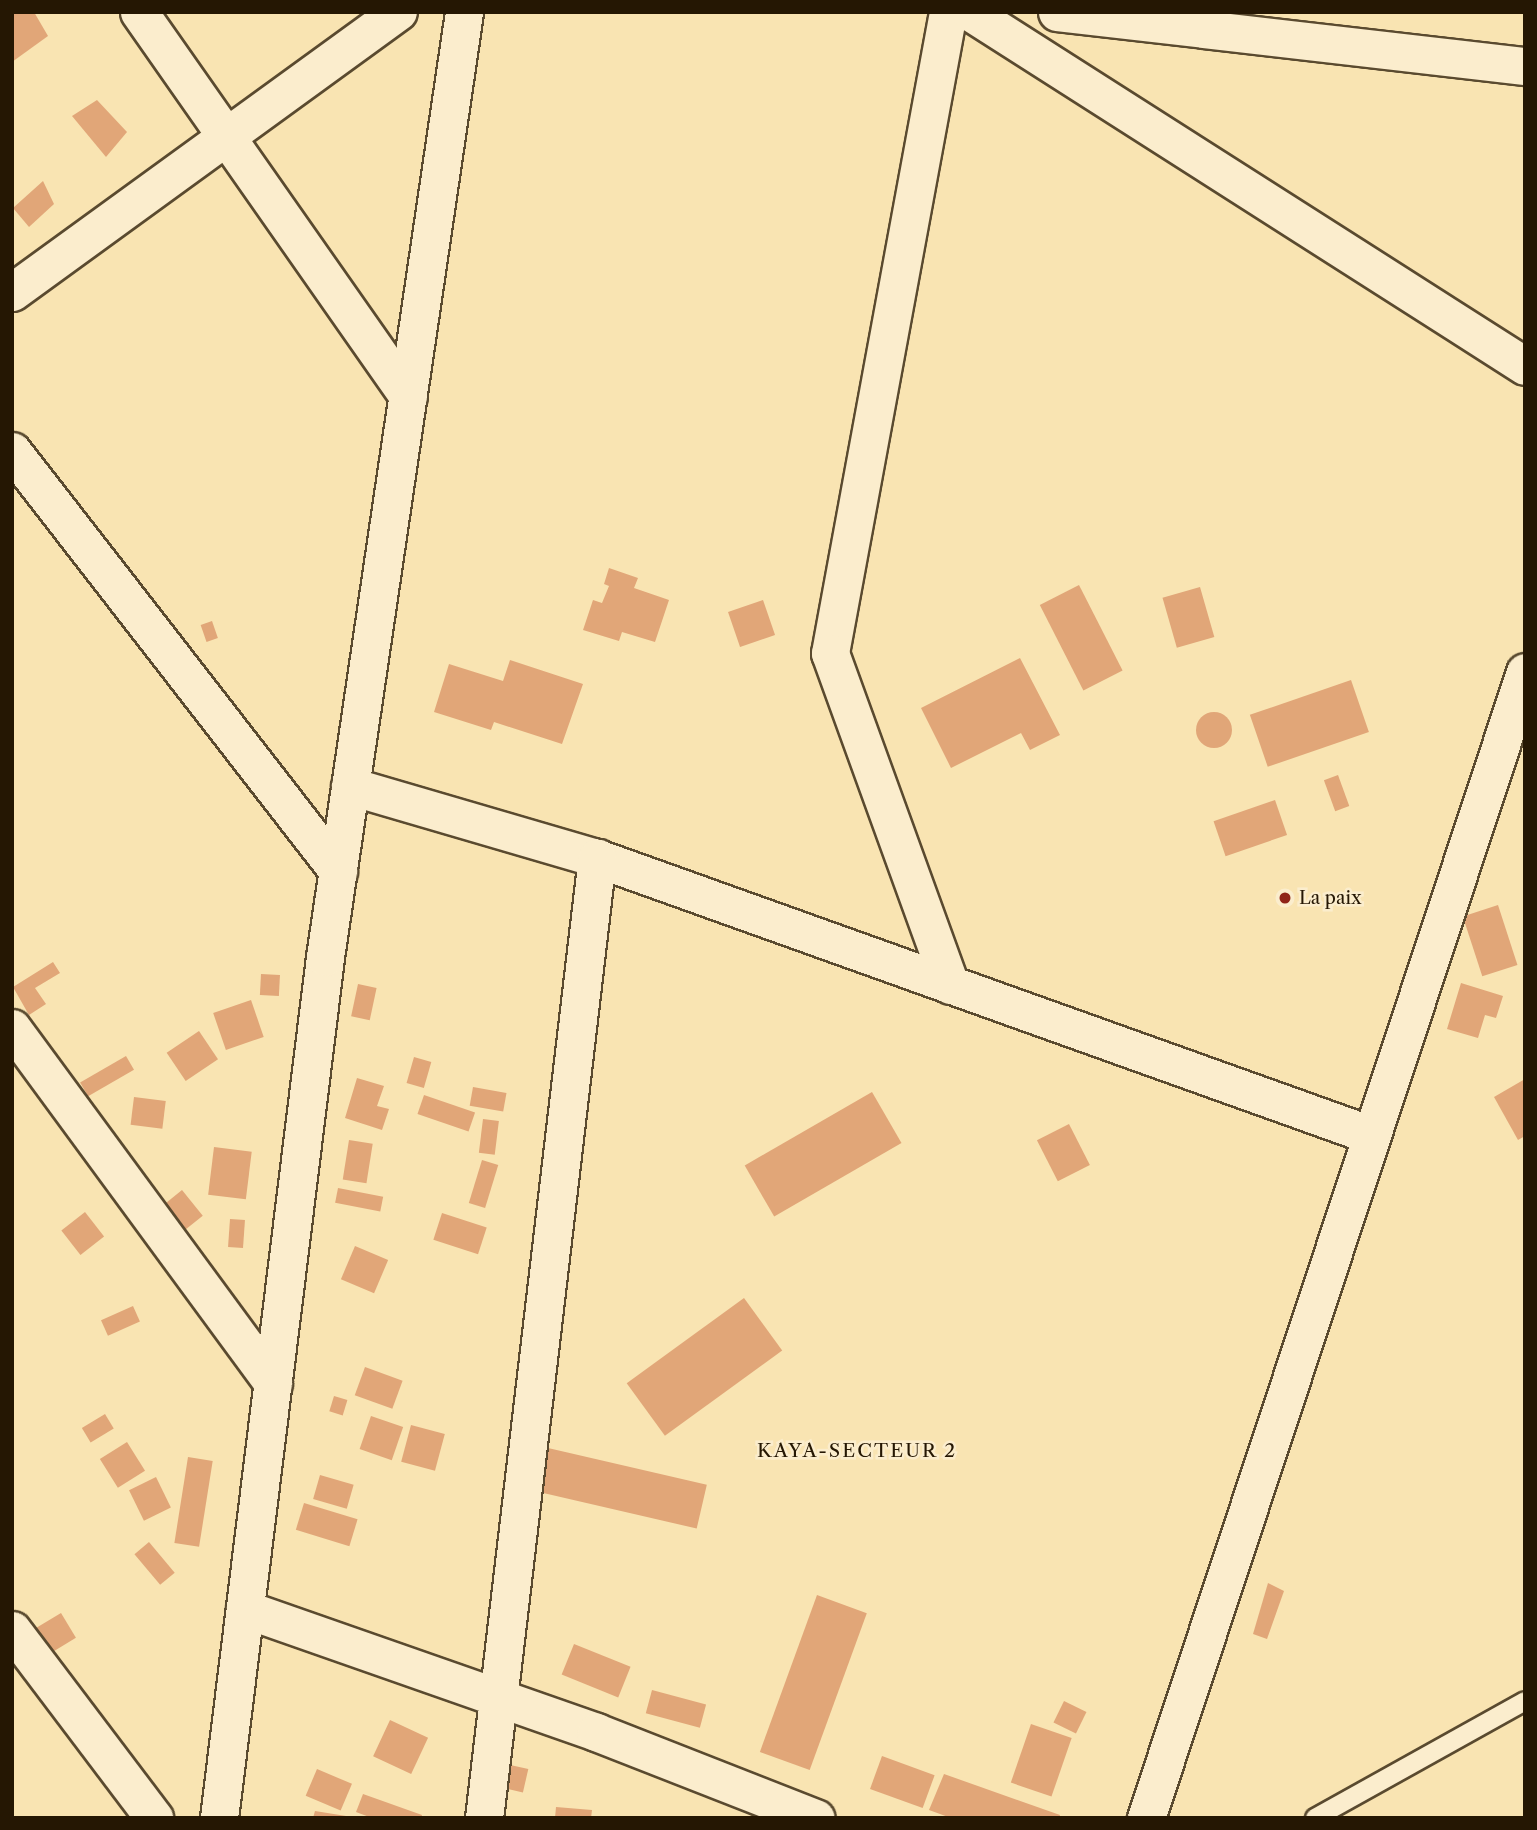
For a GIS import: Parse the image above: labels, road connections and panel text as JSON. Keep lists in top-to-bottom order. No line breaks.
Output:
{"districts":["KAYA-SECTEUR 2"],"places":["La paix"]}
